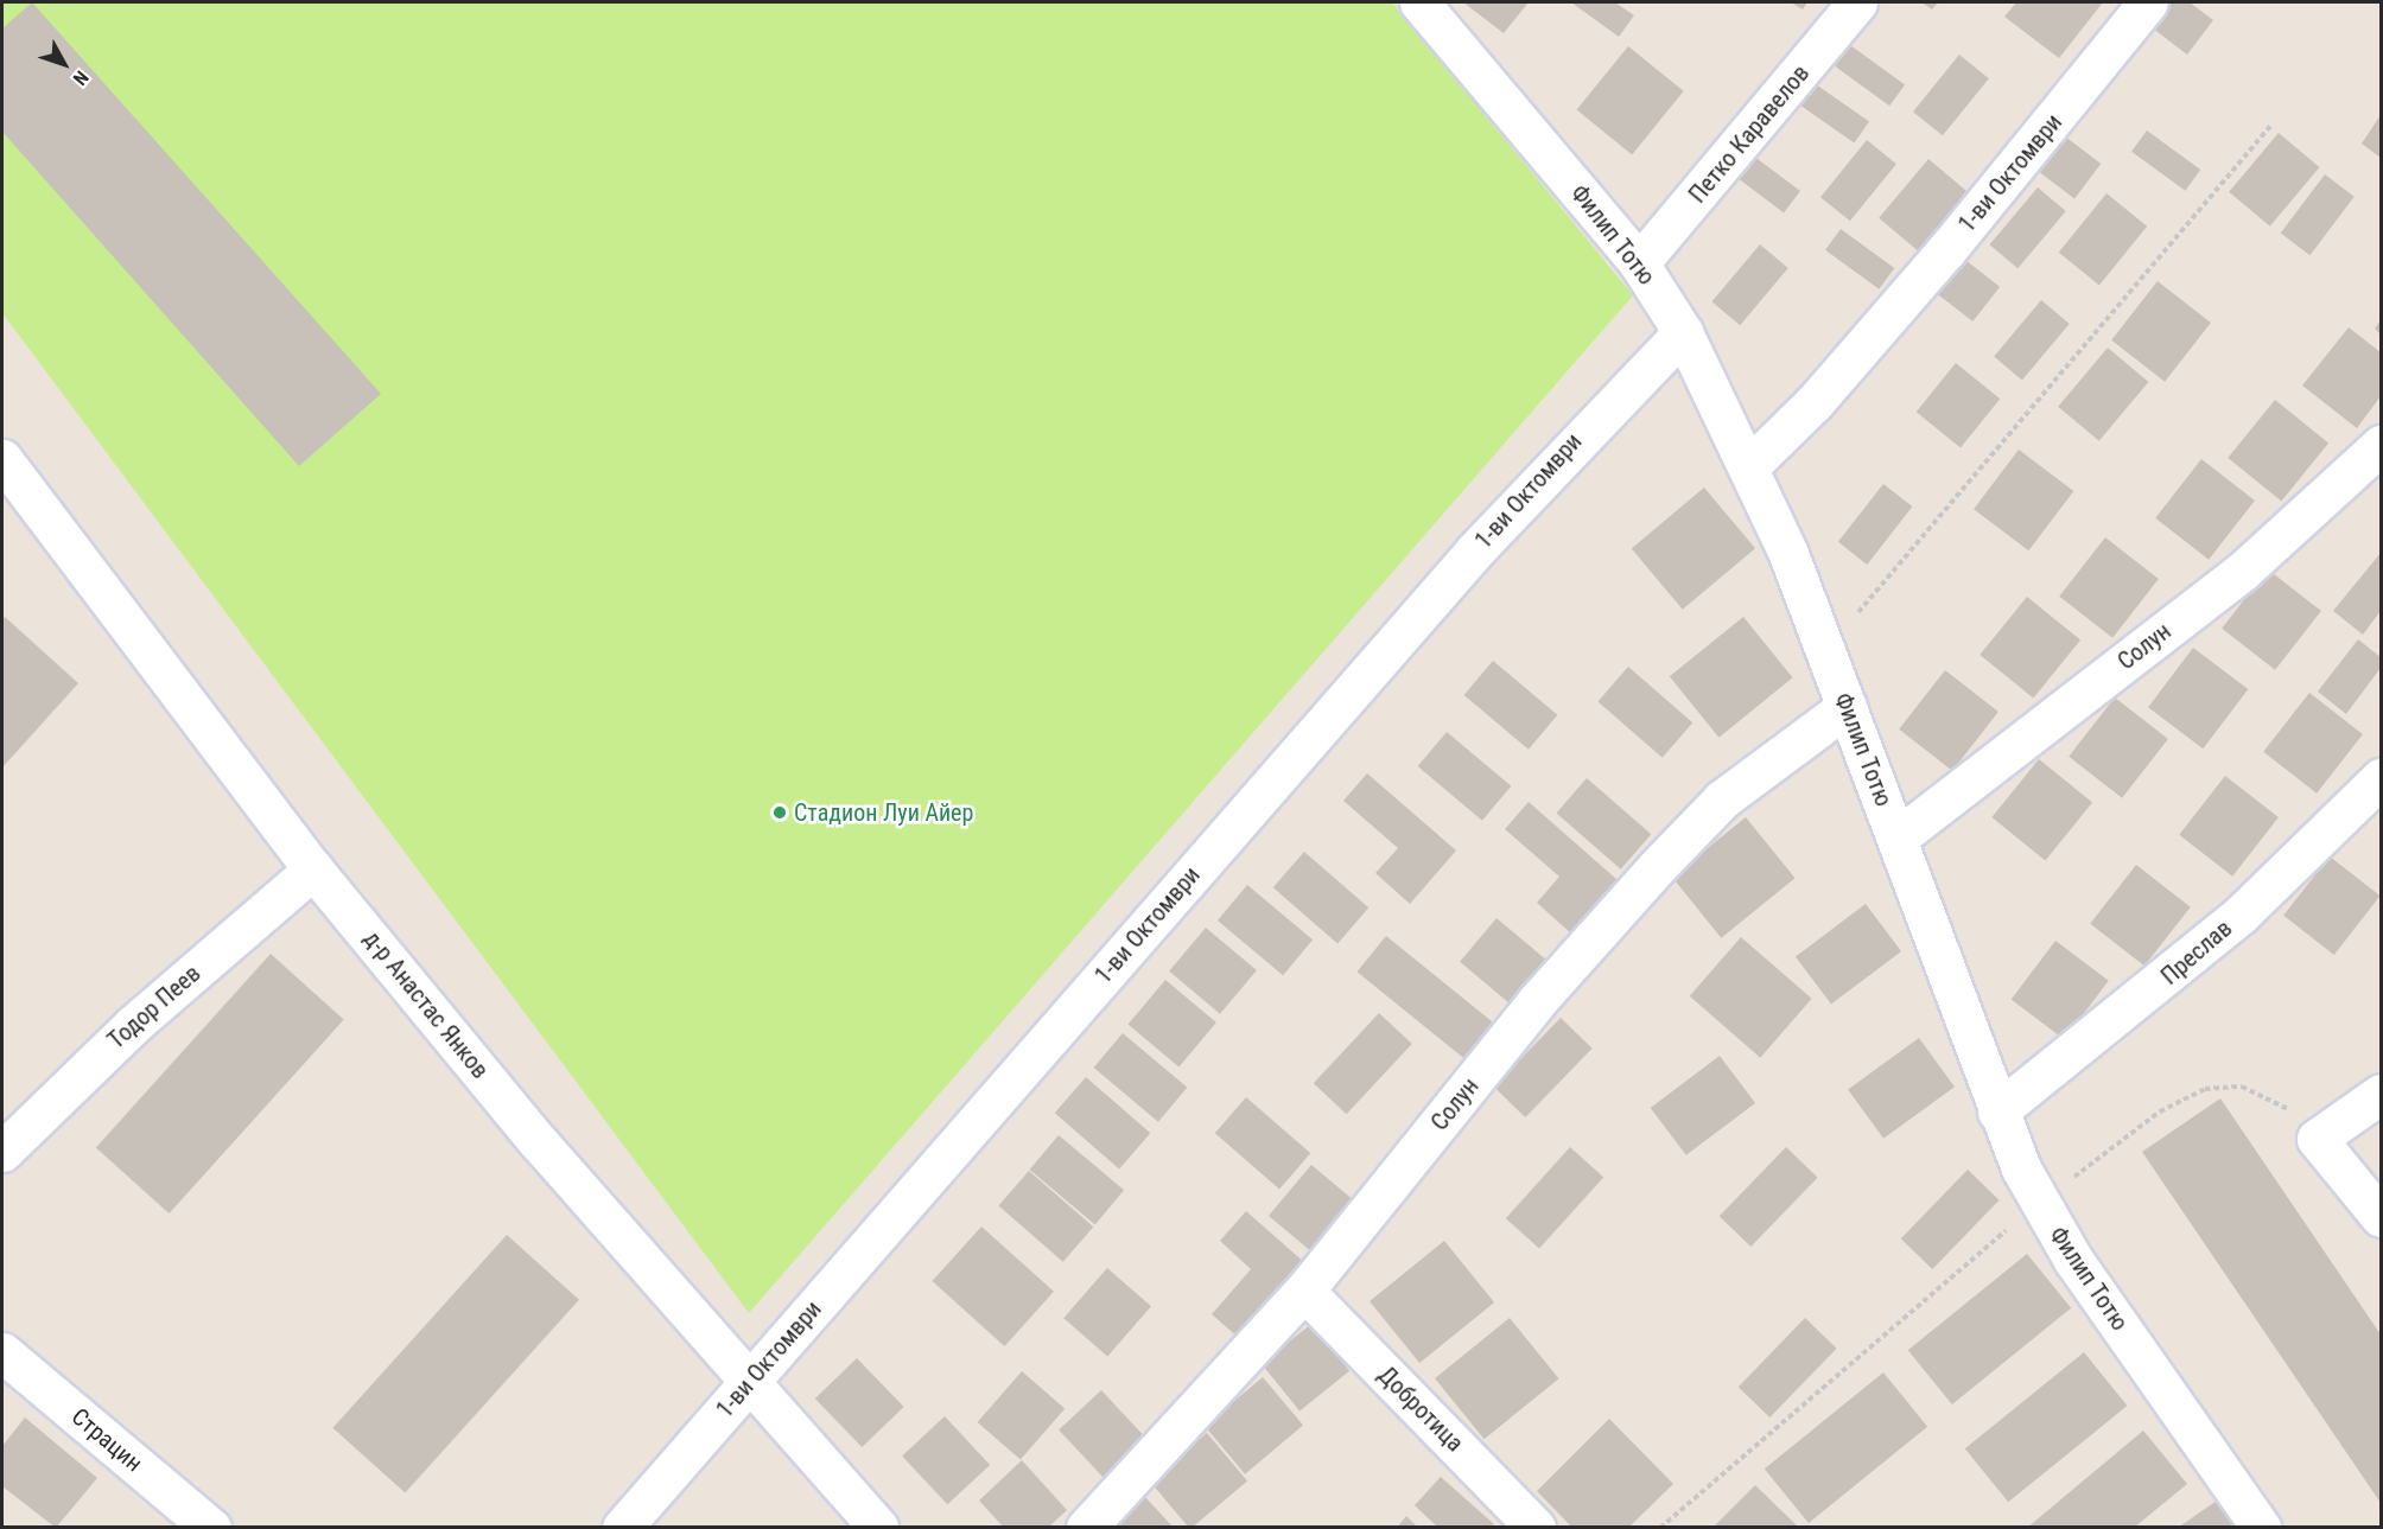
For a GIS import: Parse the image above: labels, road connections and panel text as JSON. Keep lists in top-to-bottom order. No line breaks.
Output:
{"streets":{"street":["Петко Каравелов","1-ви Октомври","Филип Тотю","Солун","Преслав","д-р Анастас Янков","Тодор Пеев","Добротица","Страцин"]},"crossings":[["Петко Каравелов","Филип Тотю"],["1-ви Октомври","Филип Тотю"],["1-ви Октомври","д-р Анастас Янков"],["Филип Тотю","Солун"],["Филип Тотю","Преслав"],["Солун","Добротица"],["д-р Анастас Янков","Тодор Пеев"]],"places":["Стадион Луи Айер"],"north":"bottom right"}
